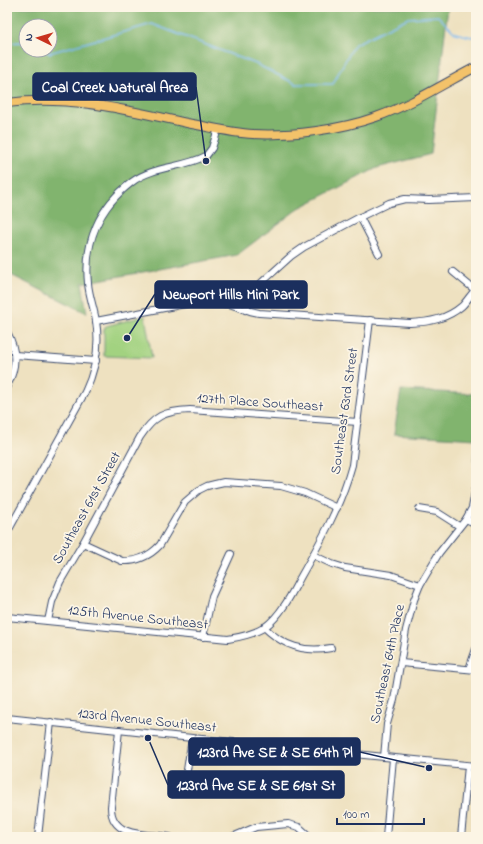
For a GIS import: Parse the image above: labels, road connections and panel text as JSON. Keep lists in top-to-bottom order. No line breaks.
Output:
{"streets":{"street":["127th Place Southeast","Southeast 63rd Street","Southeast 61st Street","125th Avenue Southeast","Southeast 64th Place","123rd Avenue Southeast"]},"crossings":[["127th Place Southeast","Southeast 63rd Street"],["127th Place Southeast","Southeast 61st Street"],["Southeast 63rd Street","125th Avenue Southeast"],["Southeast 61st Street","125th Avenue Southeast"],["Southeast 64th Place","123rd Avenue Southeast"]],"places":["Coal Creek Natural Area","Newport Hills Mini Park","123rd Ave SE & SE 61st St","123rd Ave SE & SE 64th Pl"],"scale_bar":"100 m","north":"left"}
